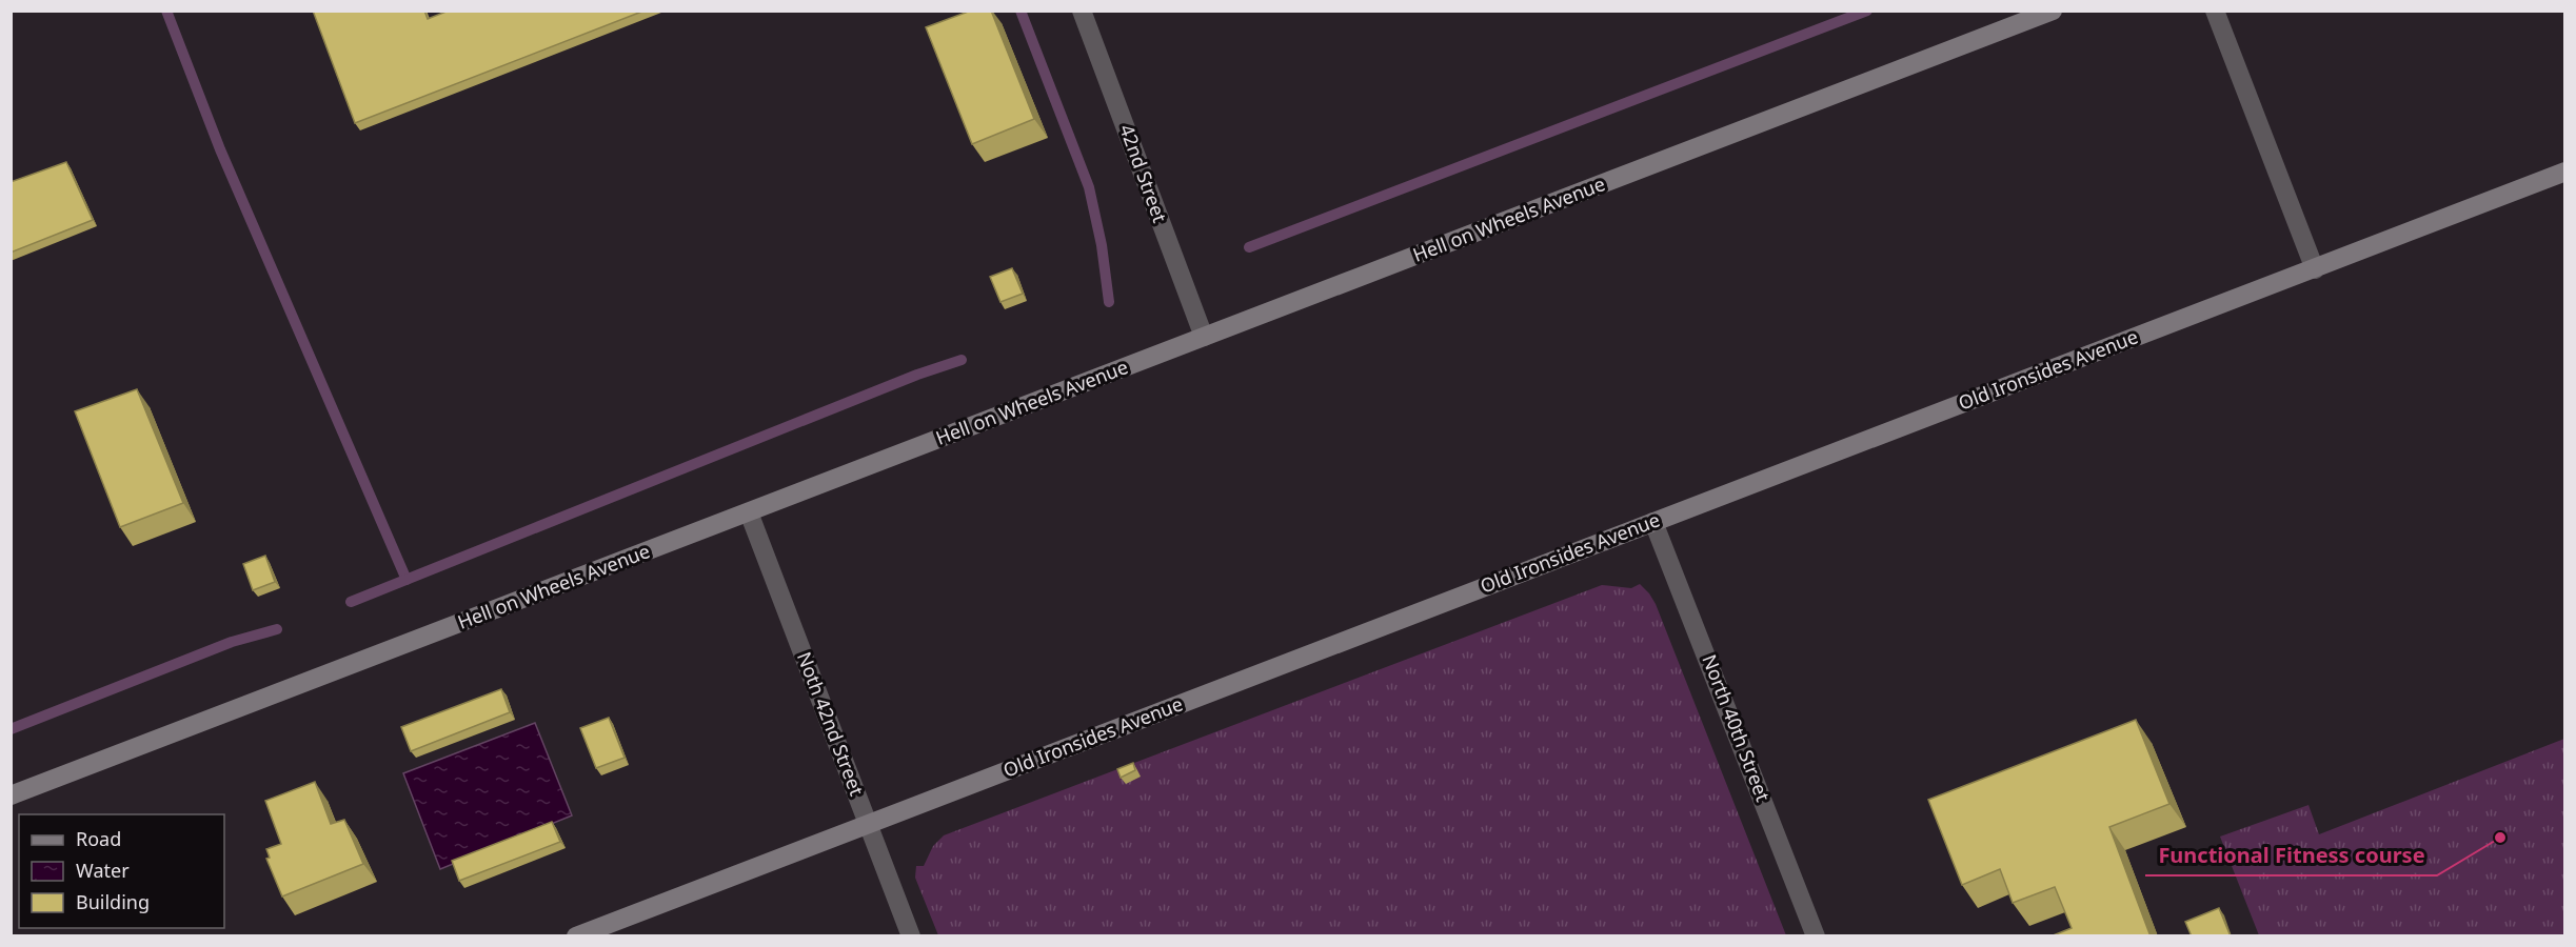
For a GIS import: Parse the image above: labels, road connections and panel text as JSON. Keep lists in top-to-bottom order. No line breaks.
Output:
{"streets":{"street":["42nd Street","Hell on Wheels Avenue","Old Ironsides Avenue","Noth 42nd Street","North 40th Street"]},"crossings":[["42nd Street","Hell on Wheels Avenue"],["Hell on Wheels Avenue","Noth 42nd Street"],["Old Ironsides Avenue","Noth 42nd Street"],["Old Ironsides Avenue","North 40th Street"]],"places":["Functional Fitness course"],"legend":["Road","Water","Building"]}
